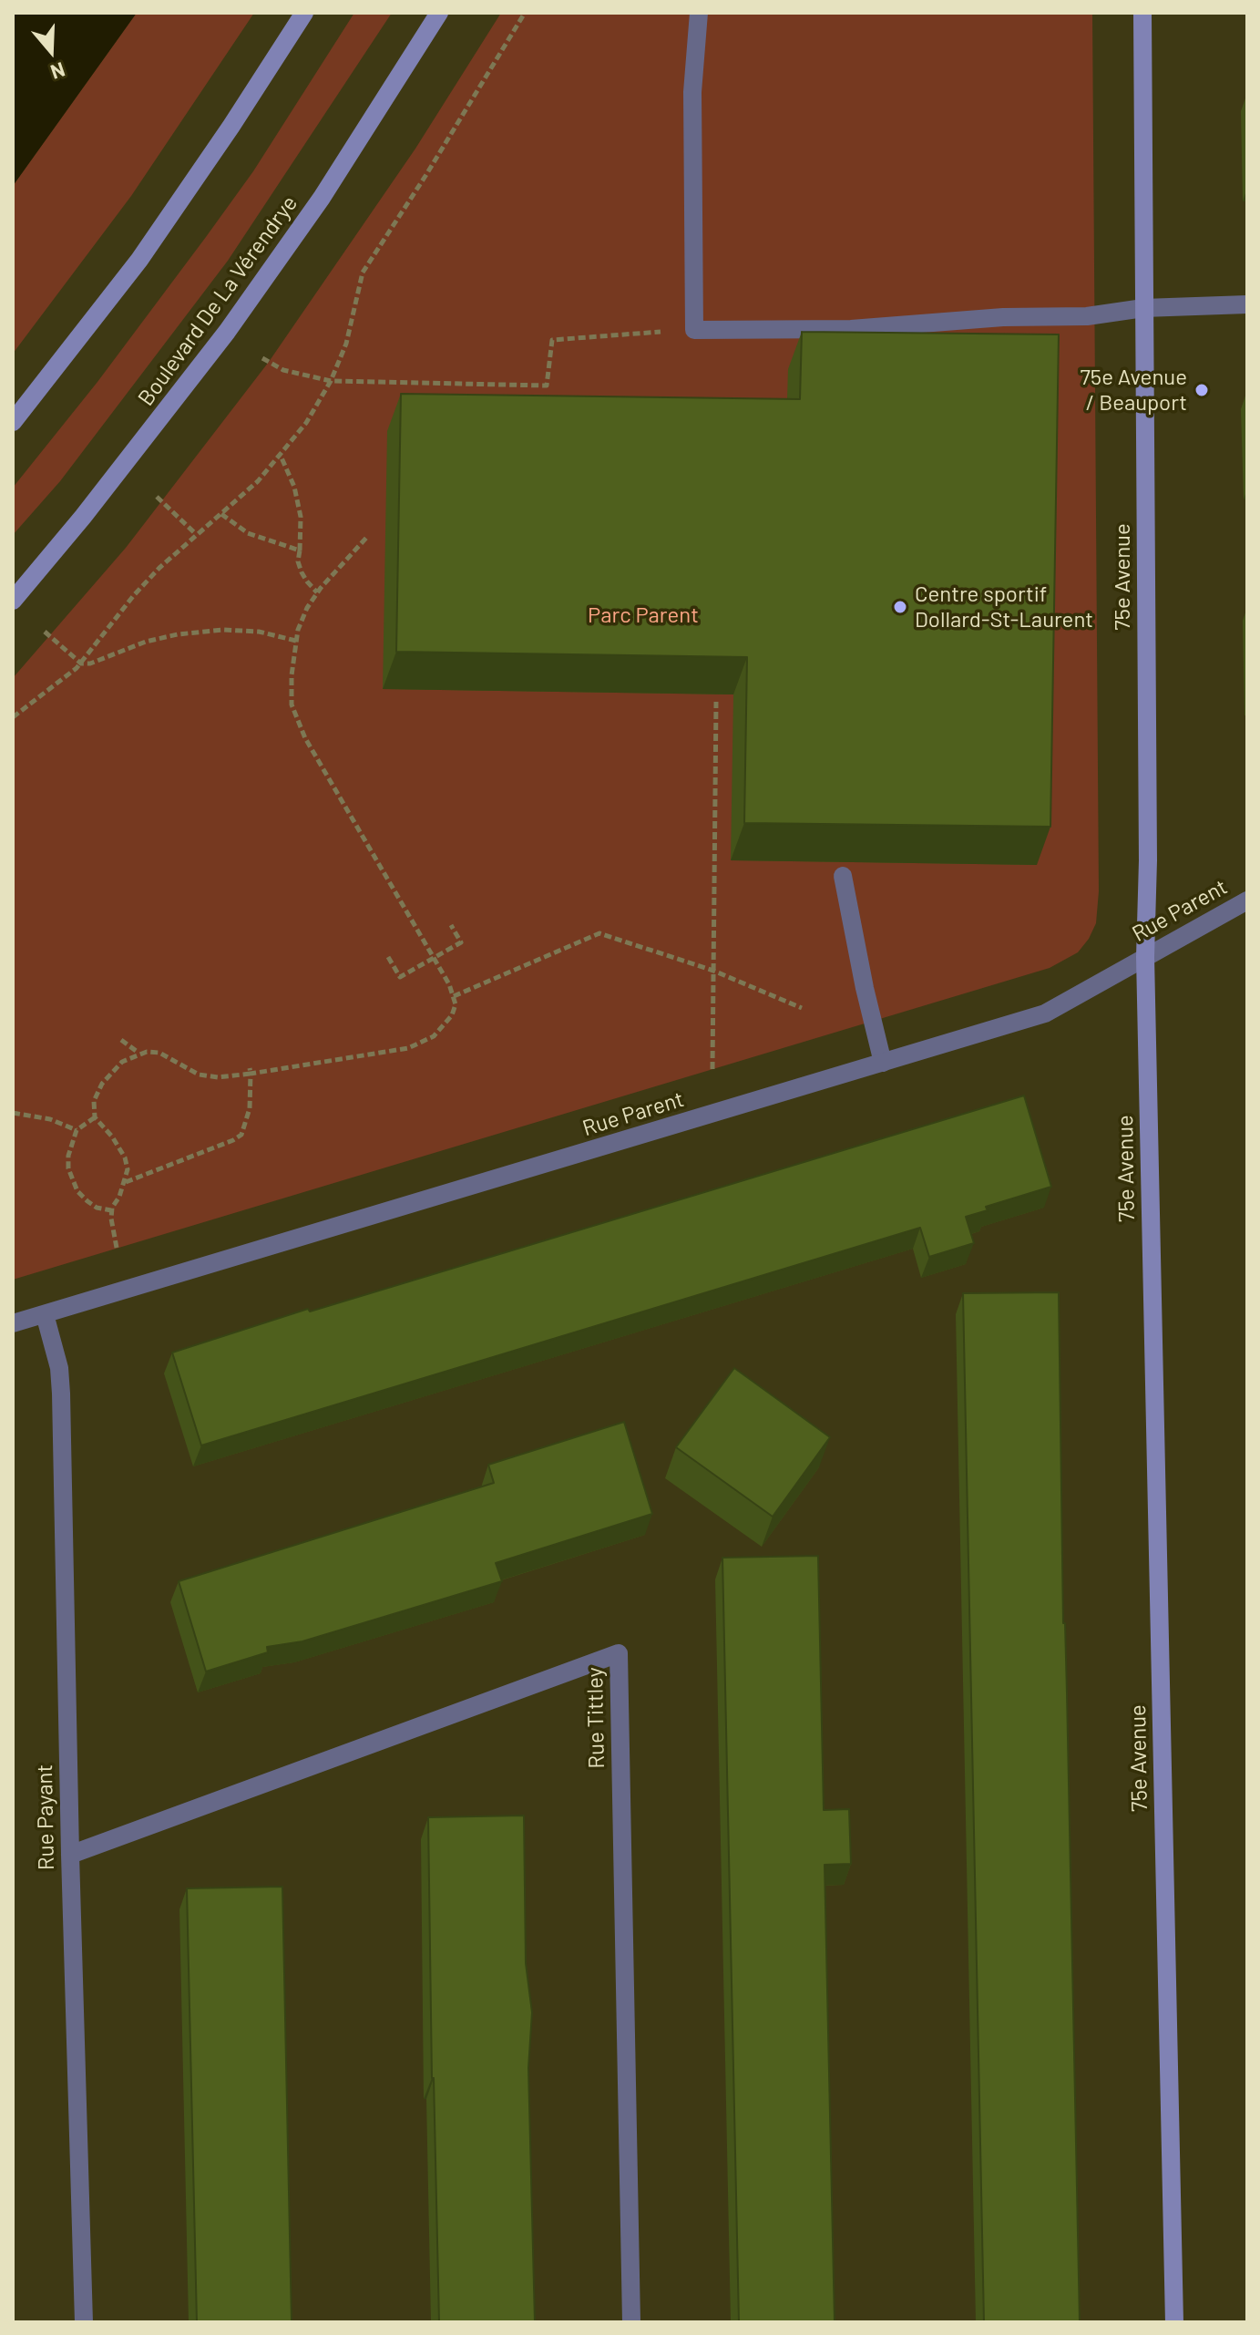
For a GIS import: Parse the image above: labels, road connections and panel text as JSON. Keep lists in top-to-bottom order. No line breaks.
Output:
{"streets":{"street":["Boulevard De La Vérendrye","75e Avenue","Rue Parent","Rue Tittley","Rue Payant"]},"crossings":[["75e Avenue","Rue Parent"],["Rue Parent","Rue Payant"],["Rue Tittley","Rue Payant"]],"parks":["Parc Parent"],"places":["75e Avenue / Beauport","Centre sportif Dollard-St-Laurent"],"north":"bottom"}
